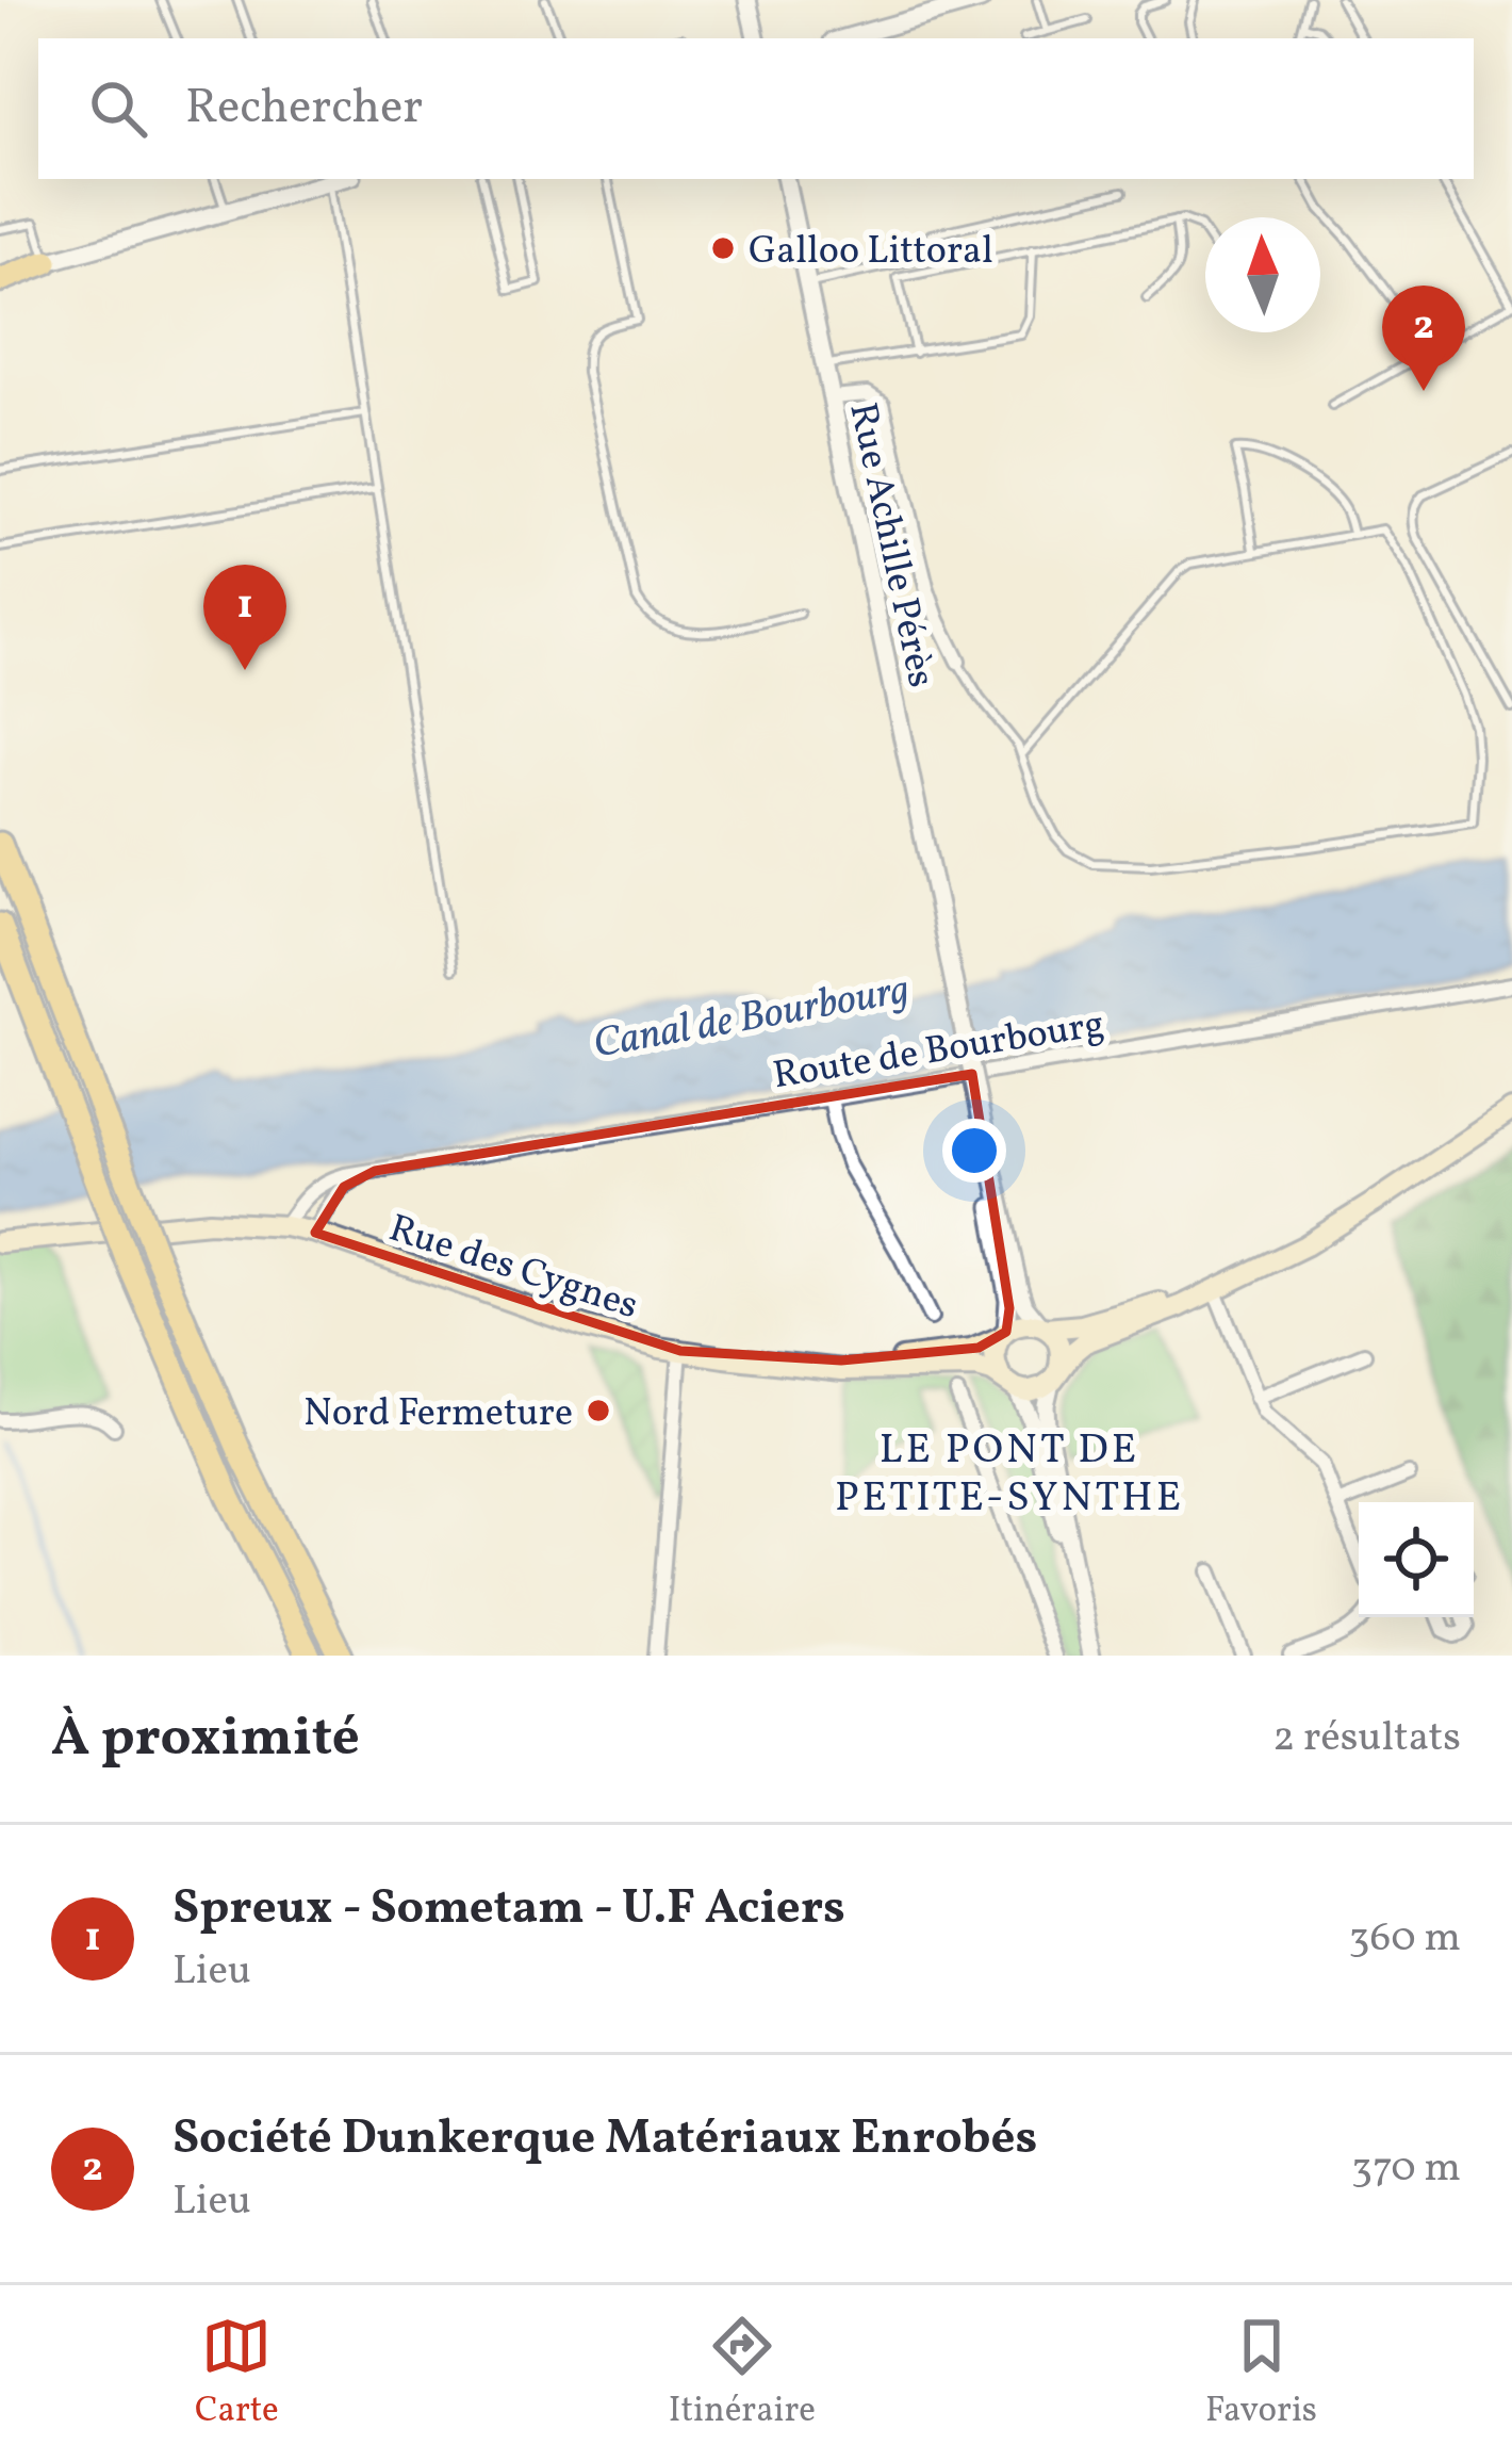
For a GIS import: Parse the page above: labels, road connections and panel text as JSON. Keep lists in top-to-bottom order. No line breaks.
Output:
{"streets":{"main road":["Rue des Cygnes"],"street":["Rue Achille Pérès","Route de Bourbourg"]},"crossings":[["Route de Bourbourg","Rue des Cygnes"]],"districts":["LE PONT DE PETITE-SYNTHE"],"water":["Canal de Bourbourg"],"places":["Galloo Littoral","Nord Fermeture"],"north":"top","page":{"search":"Rechercher","pins":["2","1"],"heading":["À proximité","2 résultats"],"list":[{"mark":"1","name":"Spreux - Sometam - U.F Aciers","note":"Lieu","value":"360 m"},{"mark":"2","name":"Société Dunkerque Matériaux Enrobés","note":"Lieu","value":"370 m"}],"nav":["Carte","Itinéraire","Favoris"]}}
